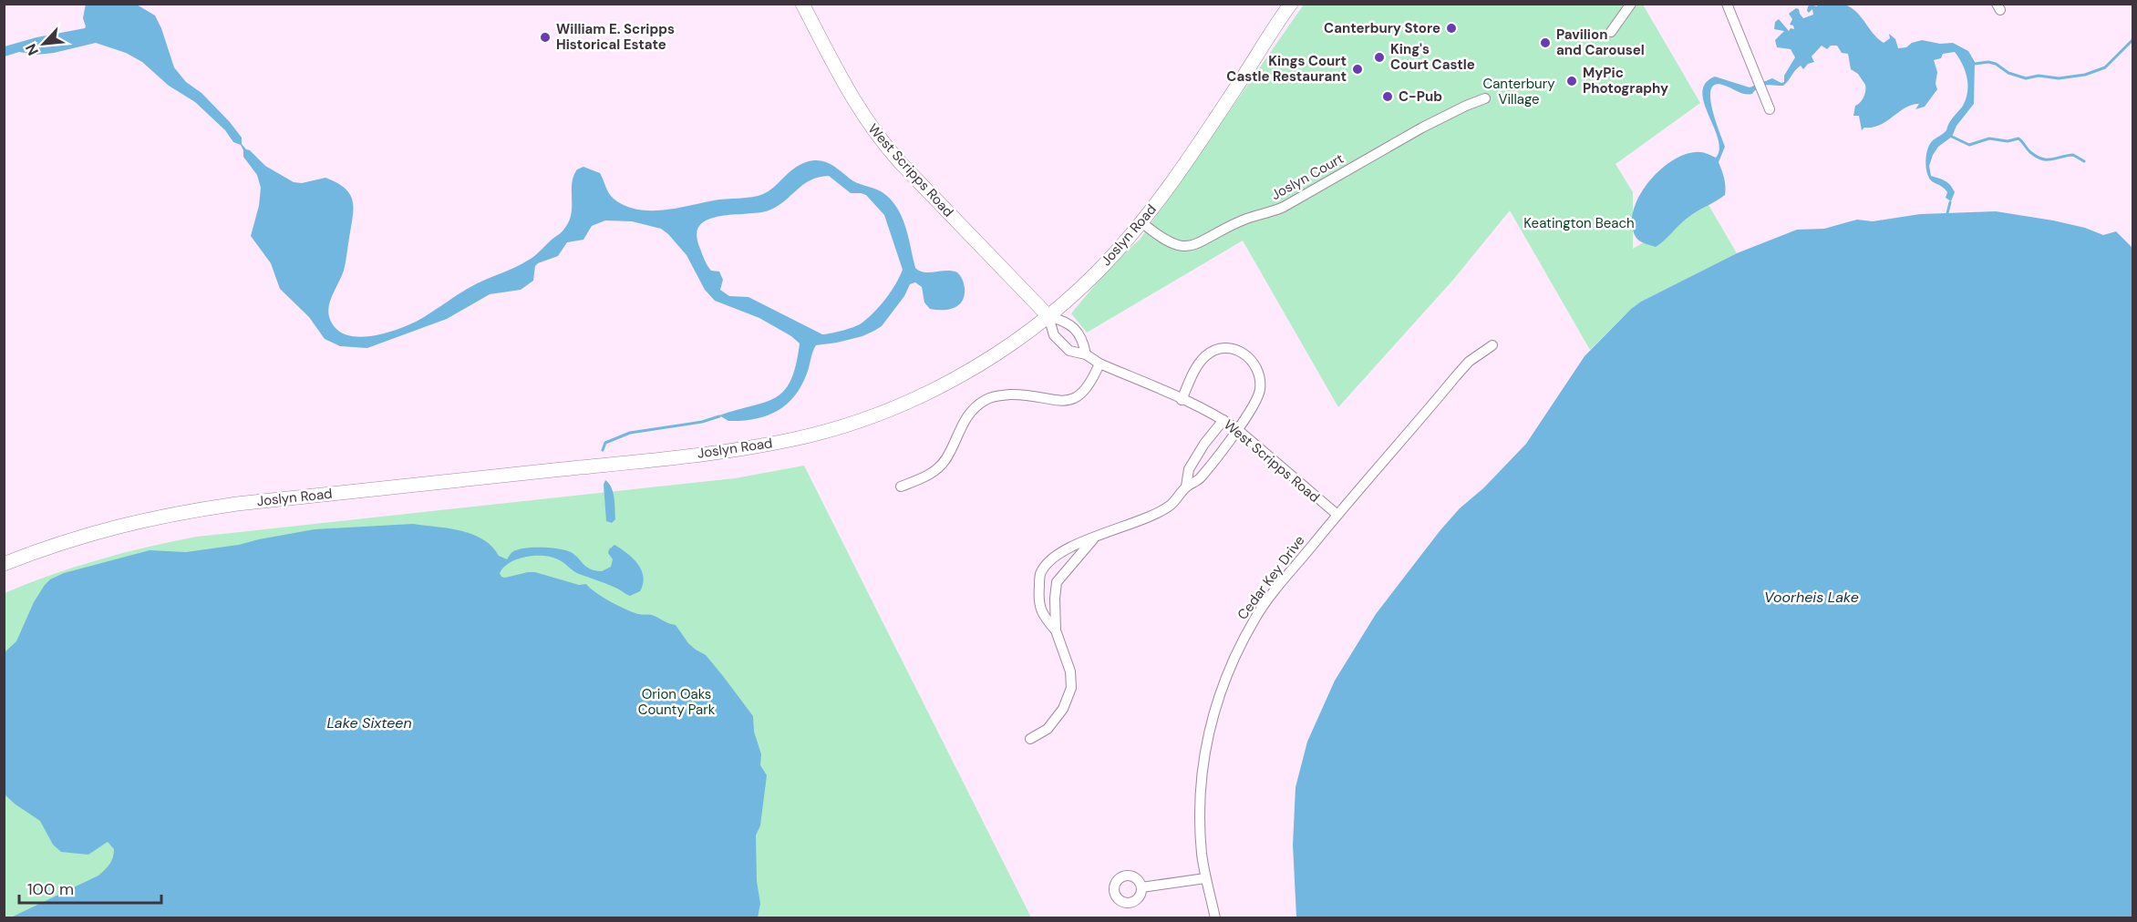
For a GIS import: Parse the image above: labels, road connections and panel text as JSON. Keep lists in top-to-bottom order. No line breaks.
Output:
{"streets":{"street":["West Scripps Road","Joslyn Court","Joslyn Road","Cedar Key Drive"]},"crossings":[["West Scripps Road","Joslyn Road"],["West Scripps Road","Cedar Key Drive"],["Joslyn Court","Joslyn Road"]],"water":["Voorheis Lake","Lake Sixteen"],"parks":["Canterbury Village","Keatington Beach","Orion Oaks County Park"],"places":["Canterbury Store","William E. Scripps Historical Estate","Pavilion and Carousel","King's Court Castle","Kings Court Castle Restaurant","MyPic Photography","C-Pub"],"scale_bar":"100 m","north":"bottom left"}
